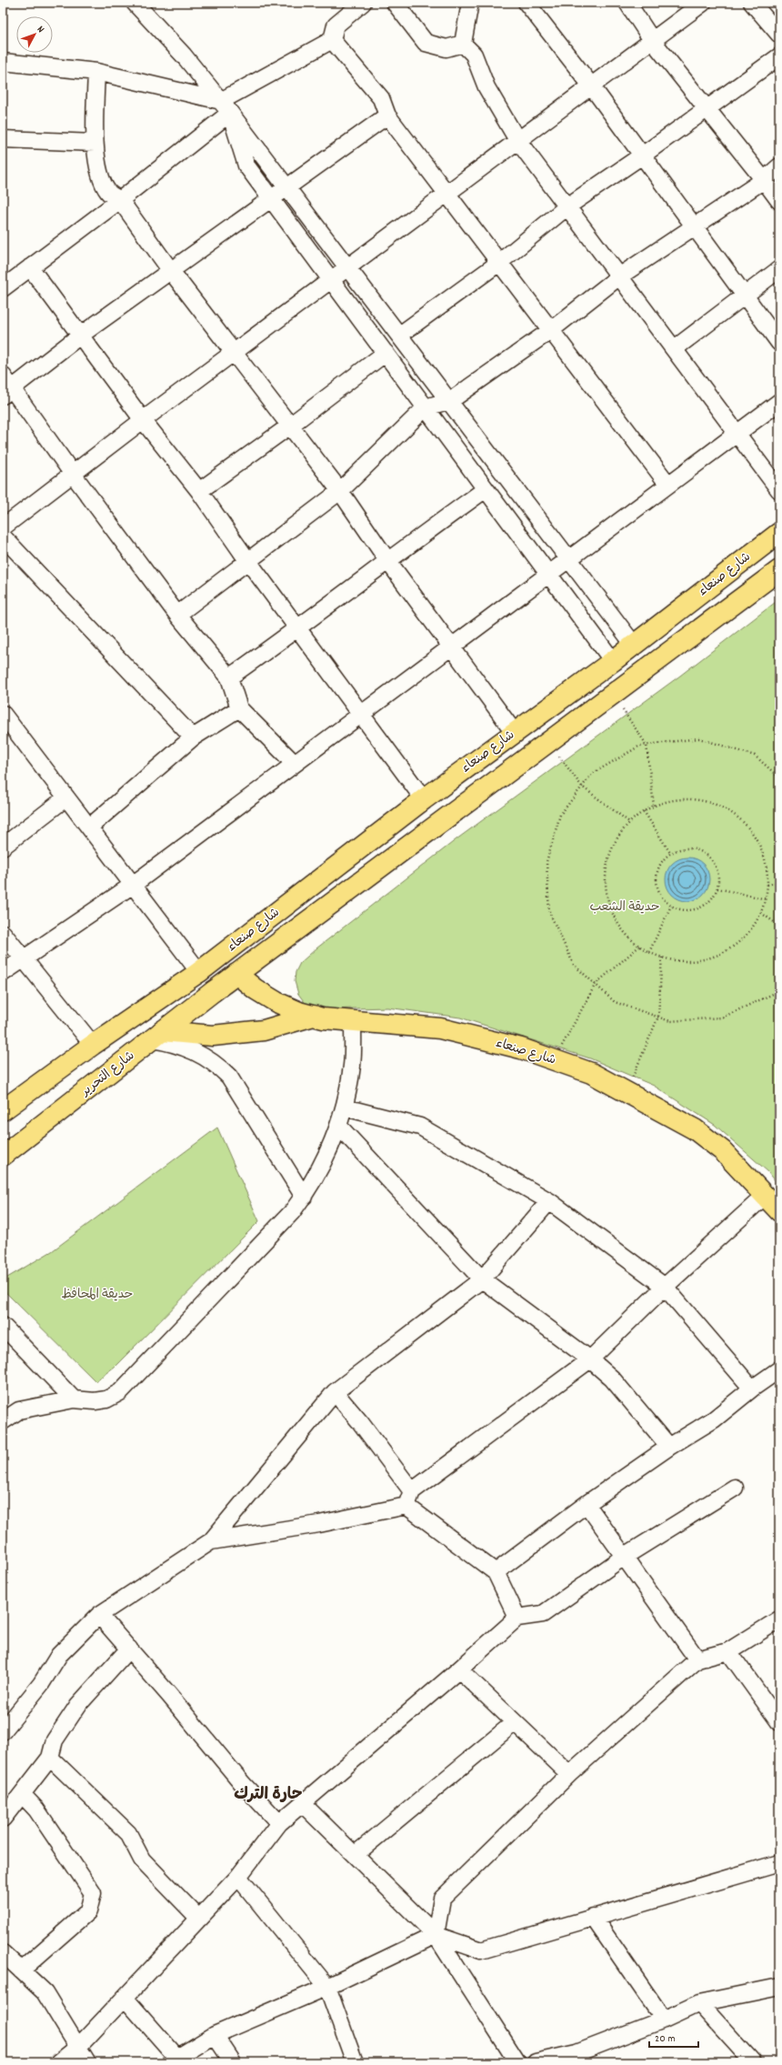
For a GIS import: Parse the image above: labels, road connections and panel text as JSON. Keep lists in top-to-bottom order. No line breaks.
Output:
{"streets":{"main road":["شارع صنعاء","شارع التحرير"]},"crossings":[["شارع صنعاء","شارع التحرير"]],"districts":["حارة الترك"],"parks":["حديقة الشعب","حديقة المحافظ"],"scale_bar":"20 m","north":"top right"}
